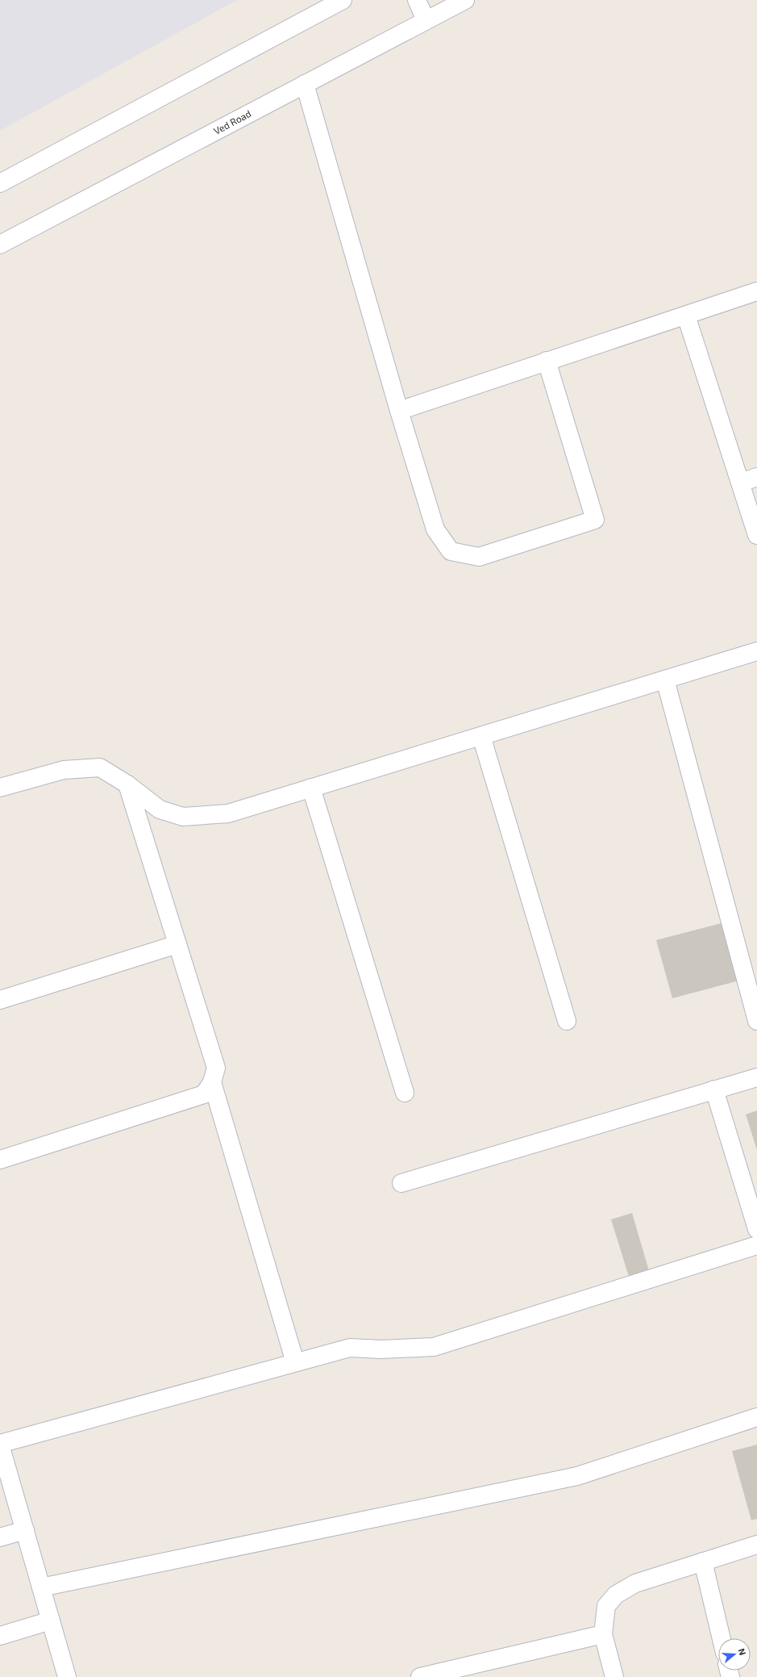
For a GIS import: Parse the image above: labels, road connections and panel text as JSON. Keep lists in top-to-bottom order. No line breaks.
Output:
{"streets":{"street":["Ved Road"]},"north":"right"}
